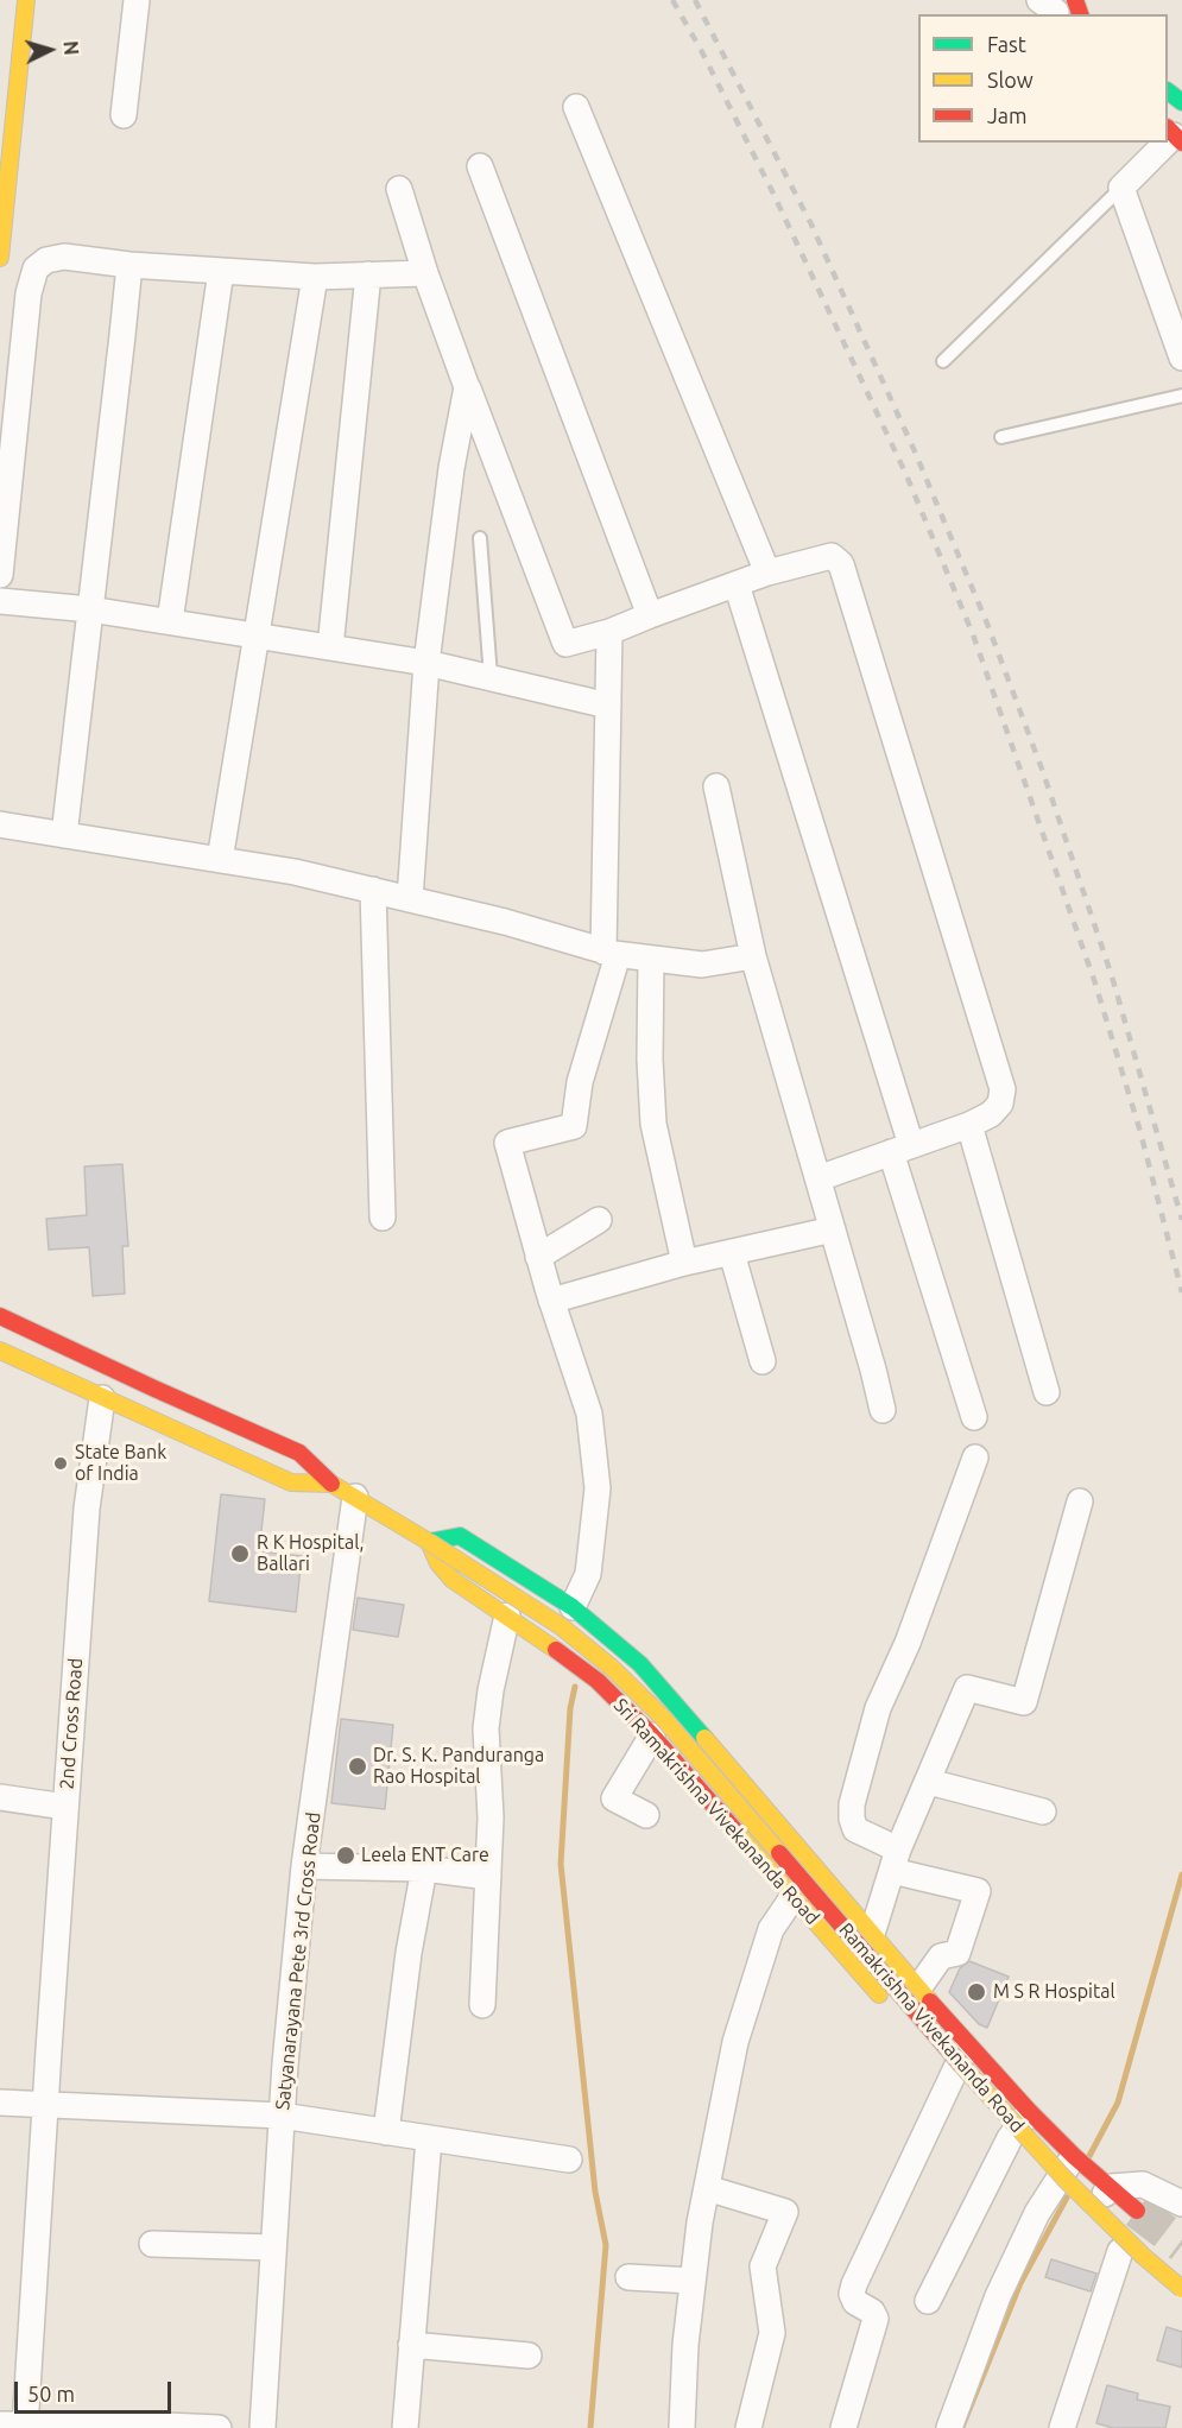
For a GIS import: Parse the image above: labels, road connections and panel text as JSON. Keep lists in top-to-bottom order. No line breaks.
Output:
{"streets":{"main road":["Sri Ramakrishna Vivekananda Road","Ramakrishna Vivekananda Road"],"street":["2nd Cross Road","Satyanarayana Pete 3rd Cross Road"]},"crossings":[["2nd Cross Road","Sri Ramakrishna Vivekananda Road"],["Sri Ramakrishna Vivekananda Road","Satyanarayana Pete 3rd Cross Road"],["Sri Ramakrishna Vivekananda Road","Ramakrishna Vivekananda Road"]],"places":["State Bank of India","R K Hospital, Ballari","Dr. S. K. Panduranga Rao Hospital","Leela ENT Care","M S R Hospital"],"legend":["Fast","Slow","Jam"],"scale_bar":"50 m","north":"right"}
